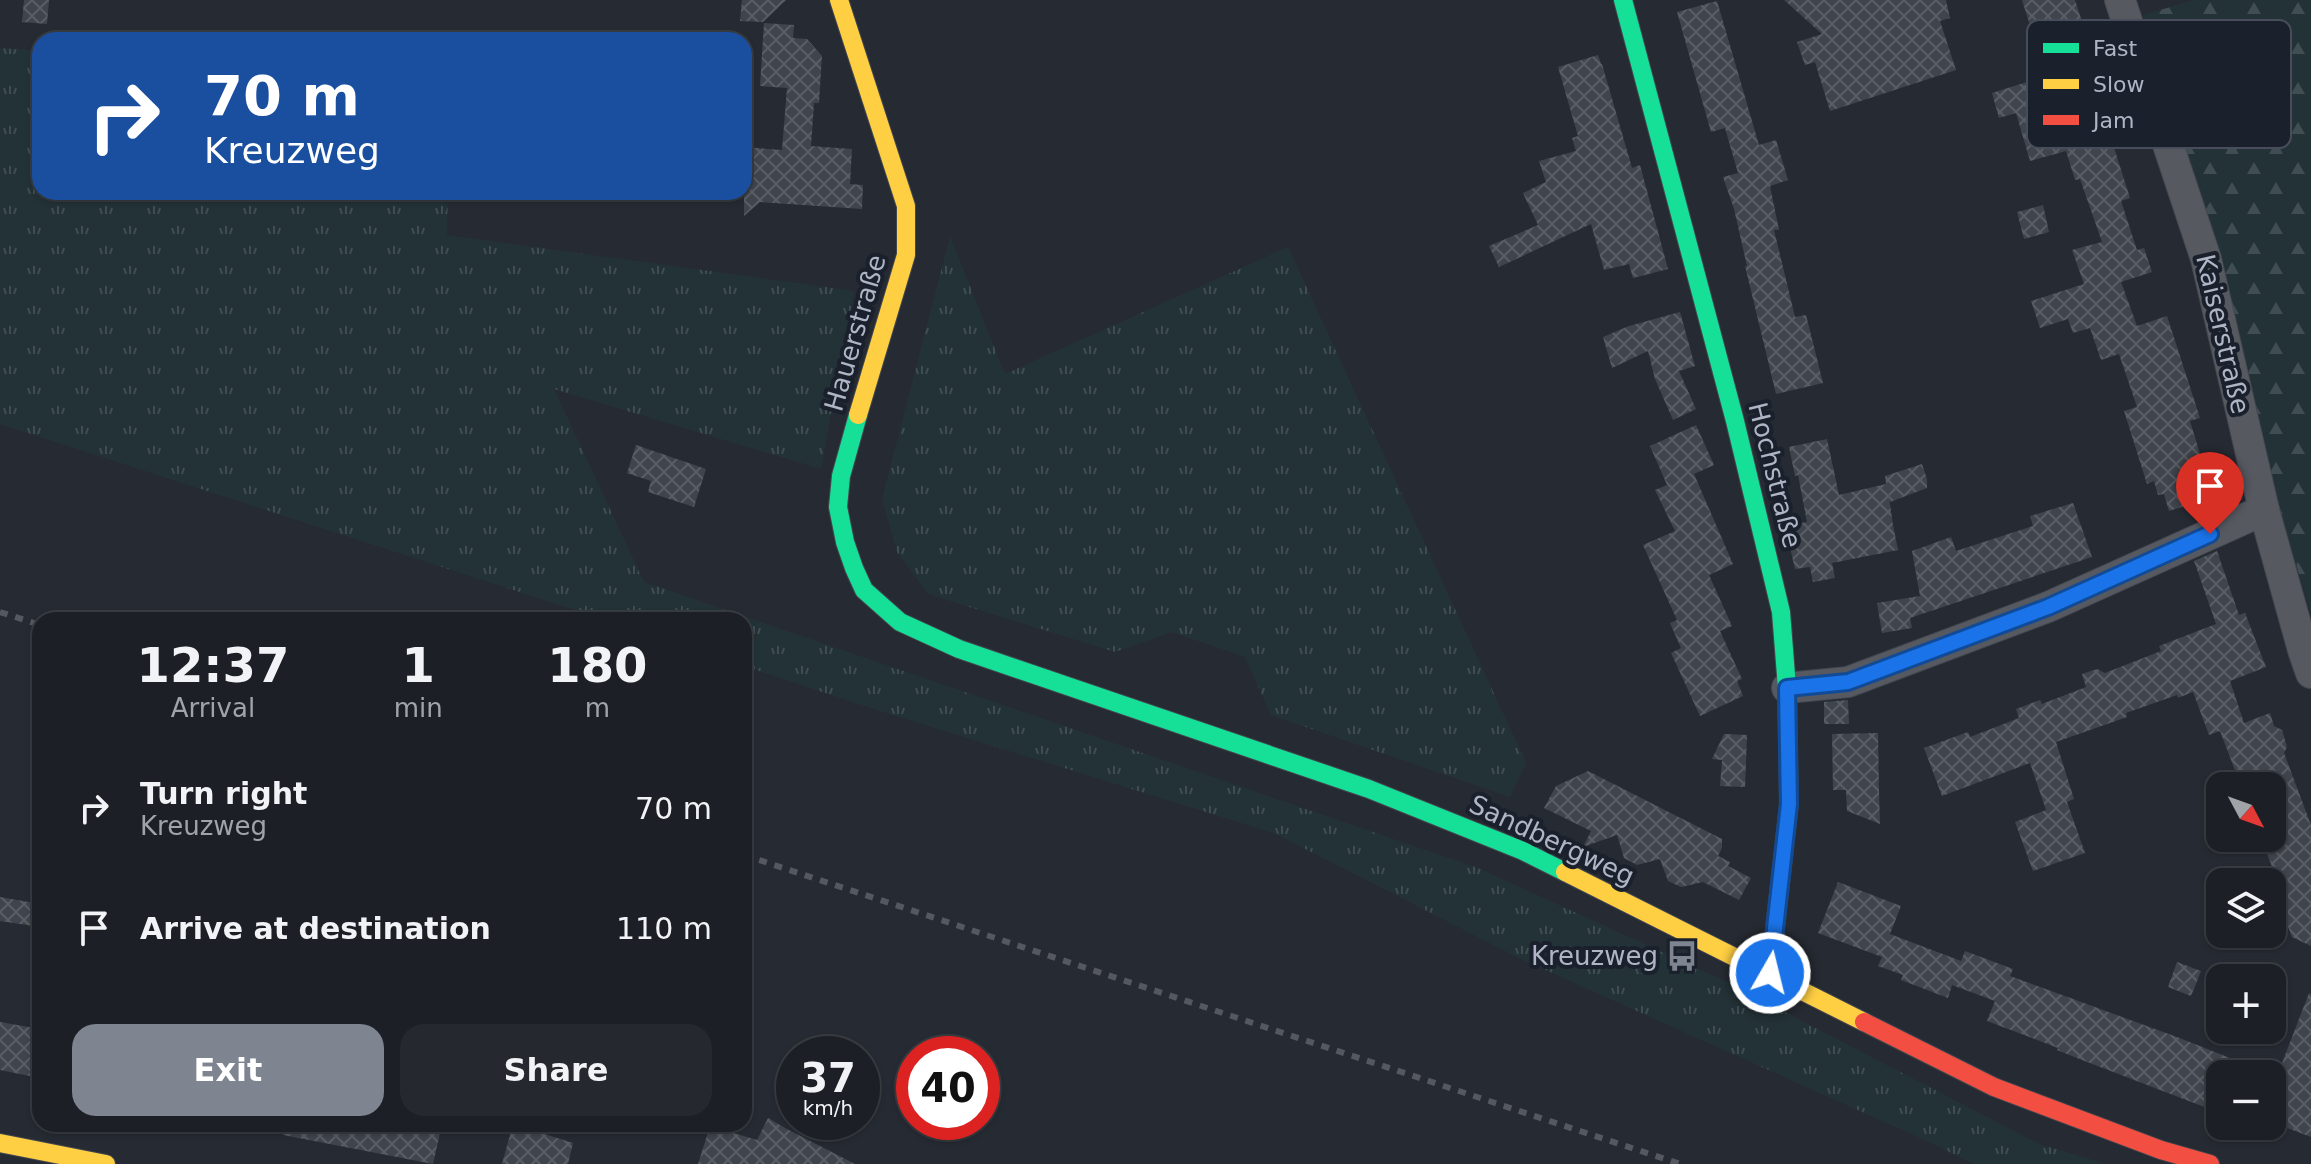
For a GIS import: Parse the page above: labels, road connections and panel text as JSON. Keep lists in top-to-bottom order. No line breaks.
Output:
{"streets":{"street":["Hauerstraße","Kaiserstraße","Hochstraße","Sandbergweg"]},"crossings":[["Hauerstraße","Sandbergweg"],["Hochstraße","Sandbergweg"]],"places":{"bus stop":["Kreuzweg"]},"legend":["Fast","Slow","Jam"],"north":"bottom right","page":{"turn":["70 m","Kreuzweg"],"eta":["12:37","Arrival","1","min","180","m"],"list":[{"name":"Turn right","note":"Kreuzweg","value":"70 m"},{"name":"Arrive at destination","value":"110 m"}],"map_buttons":["+","−"],"buttons":["Exit","Share"],"speed":"37 km/h","limit":"40"}}
